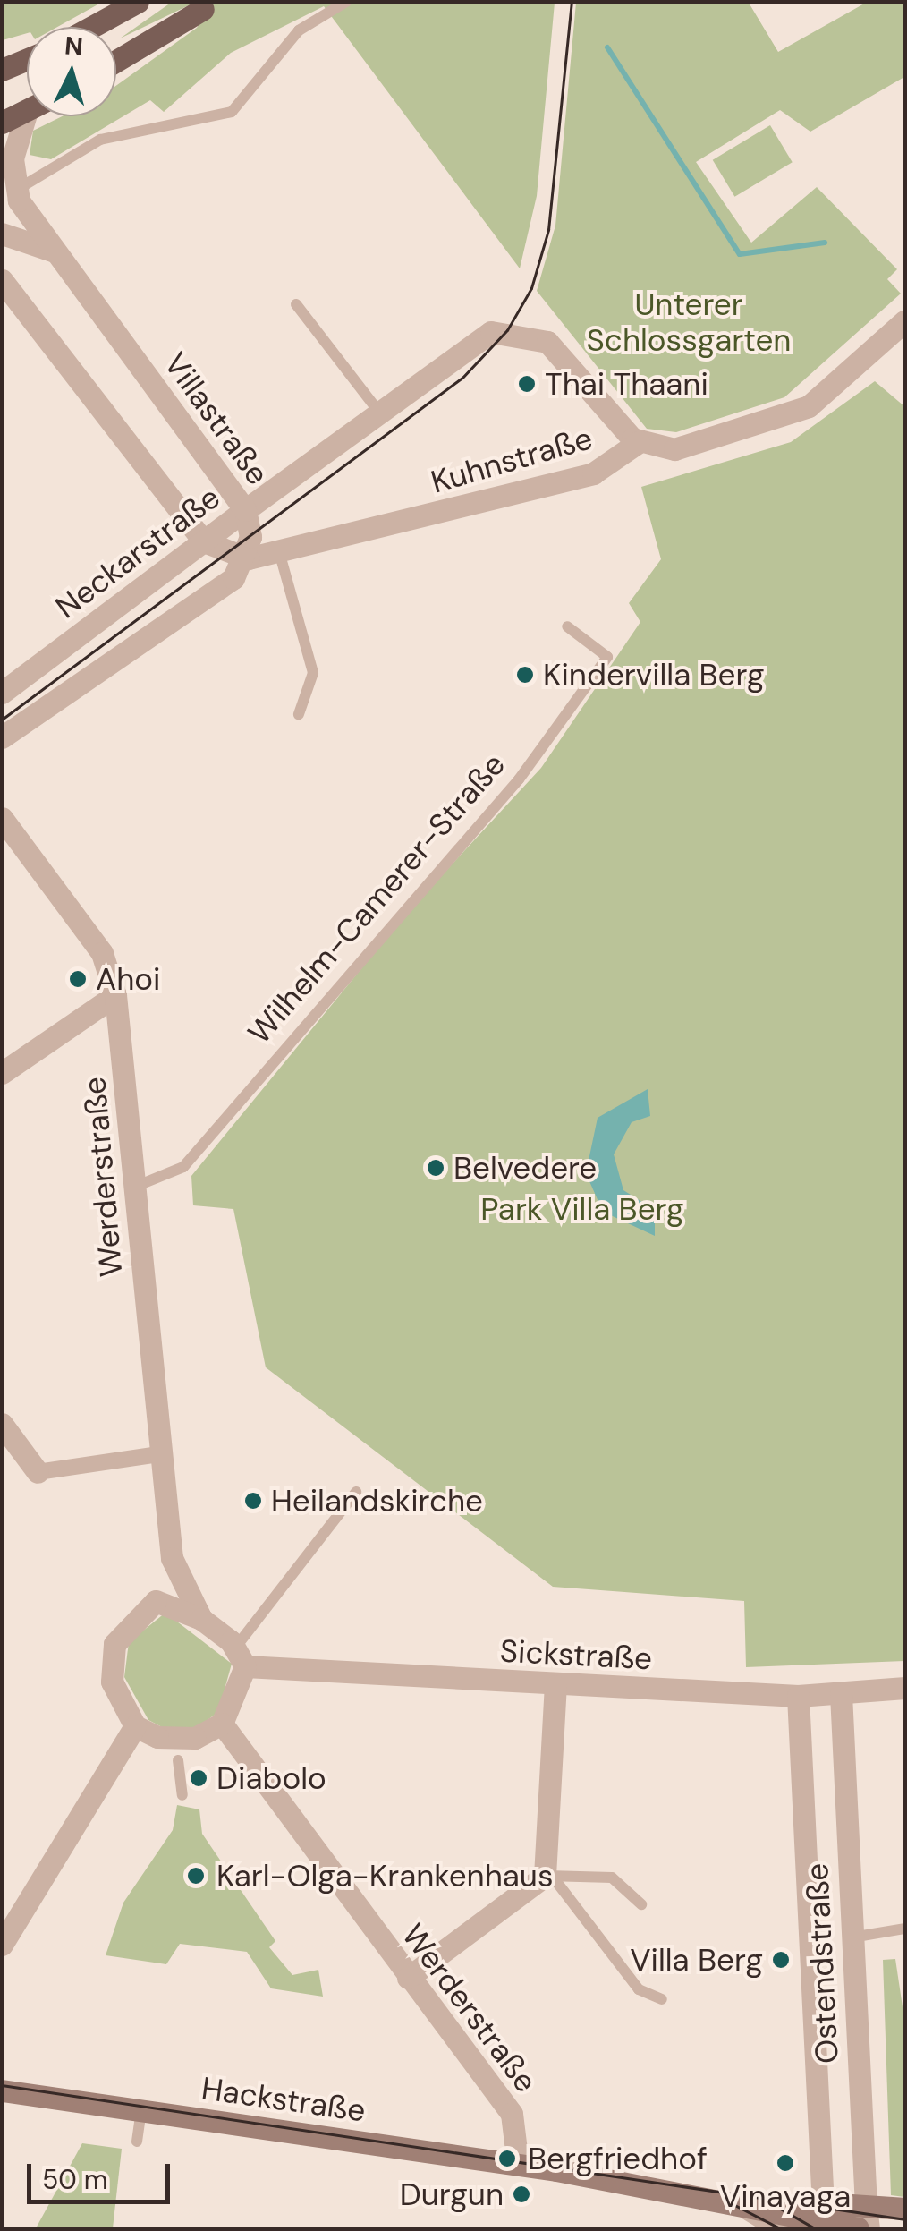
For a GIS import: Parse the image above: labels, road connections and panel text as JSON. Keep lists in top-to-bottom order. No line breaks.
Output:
{"streets":{"main road":["Hackstraße"],"street":["Villastraße","Kuhnstraße","Neckarstraße","Werderstraße","Sickstraße","Ostendstraße"],"lane":["Wilhelm-Camerer-Straße"]},"crossings":[["Villastraße","Kuhnstraße"],["Villastraße","Neckarstraße"],["Kuhnstraße","Neckarstraße"],["Wilhelm-Camerer-Straße","Werderstraße"],["Werderstraße","Sickstraße"],["Werderstraße","Hackstraße"],["Sickstraße","Ostendstraße"],["Ostendstraße","Hackstraße"]],"parks":["Unterer Schlossgarten","Park Villa Berg"],"places":["Thai Thaani","Kindervilla Berg","Ahoi","Belvedere","Heilandskirche","Diabolo","Karl-Olga-Krankenhaus","Villa Berg","Bergfriedhof","Vinayaga","Durgun"],"scale_bar":"50 m","north":"top"}
